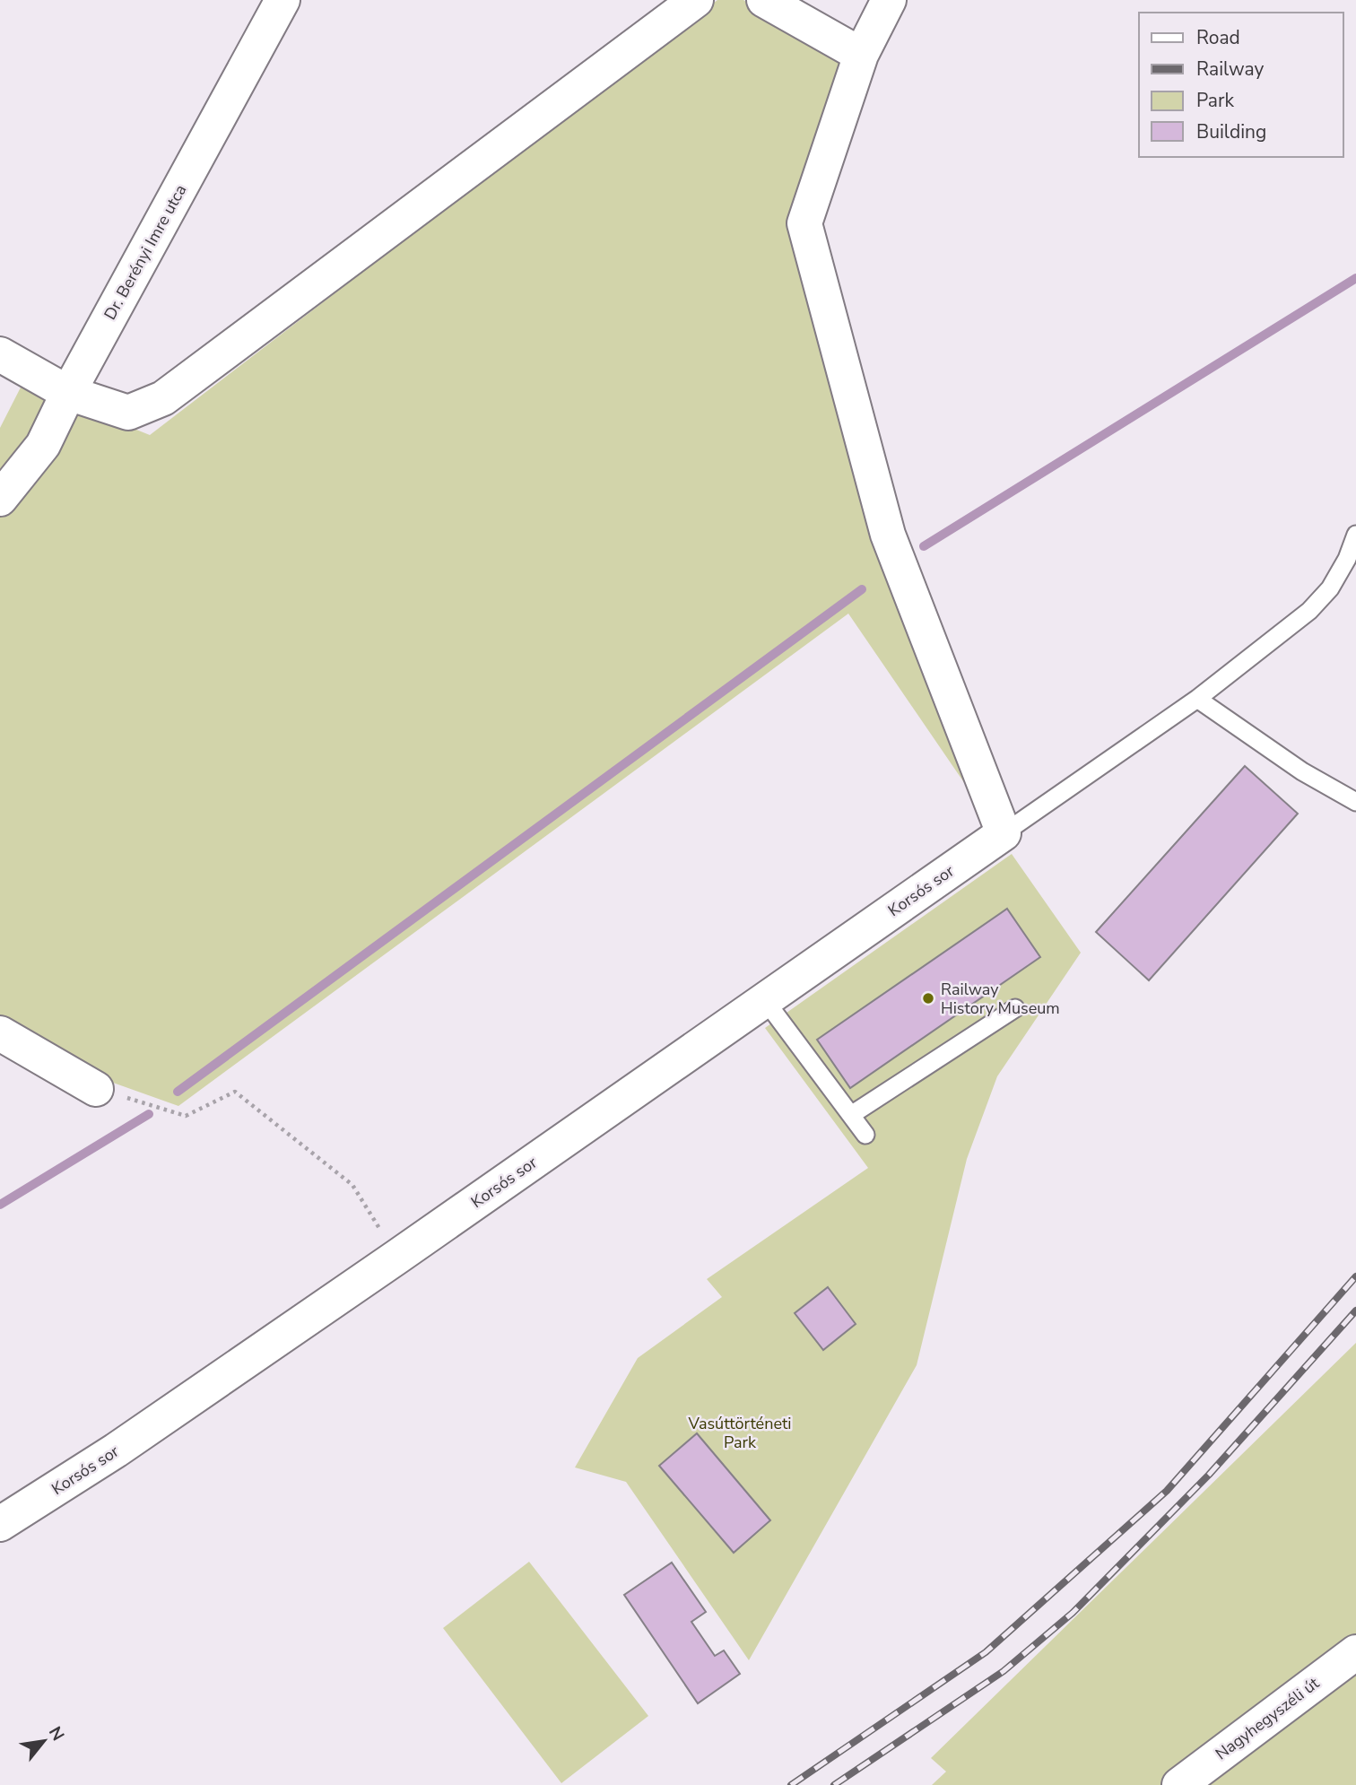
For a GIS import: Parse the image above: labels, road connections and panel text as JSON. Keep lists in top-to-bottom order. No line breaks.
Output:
{"streets":{"street":["Dr. Berényi Imre utca","Korsós sor","Nagyhegyszéli út"]},"parks":["Vasúttörténeti Park"],"places":["Railway History Museum"],"legend":["Road","Railway","Park","Building"],"north":"top right"}
